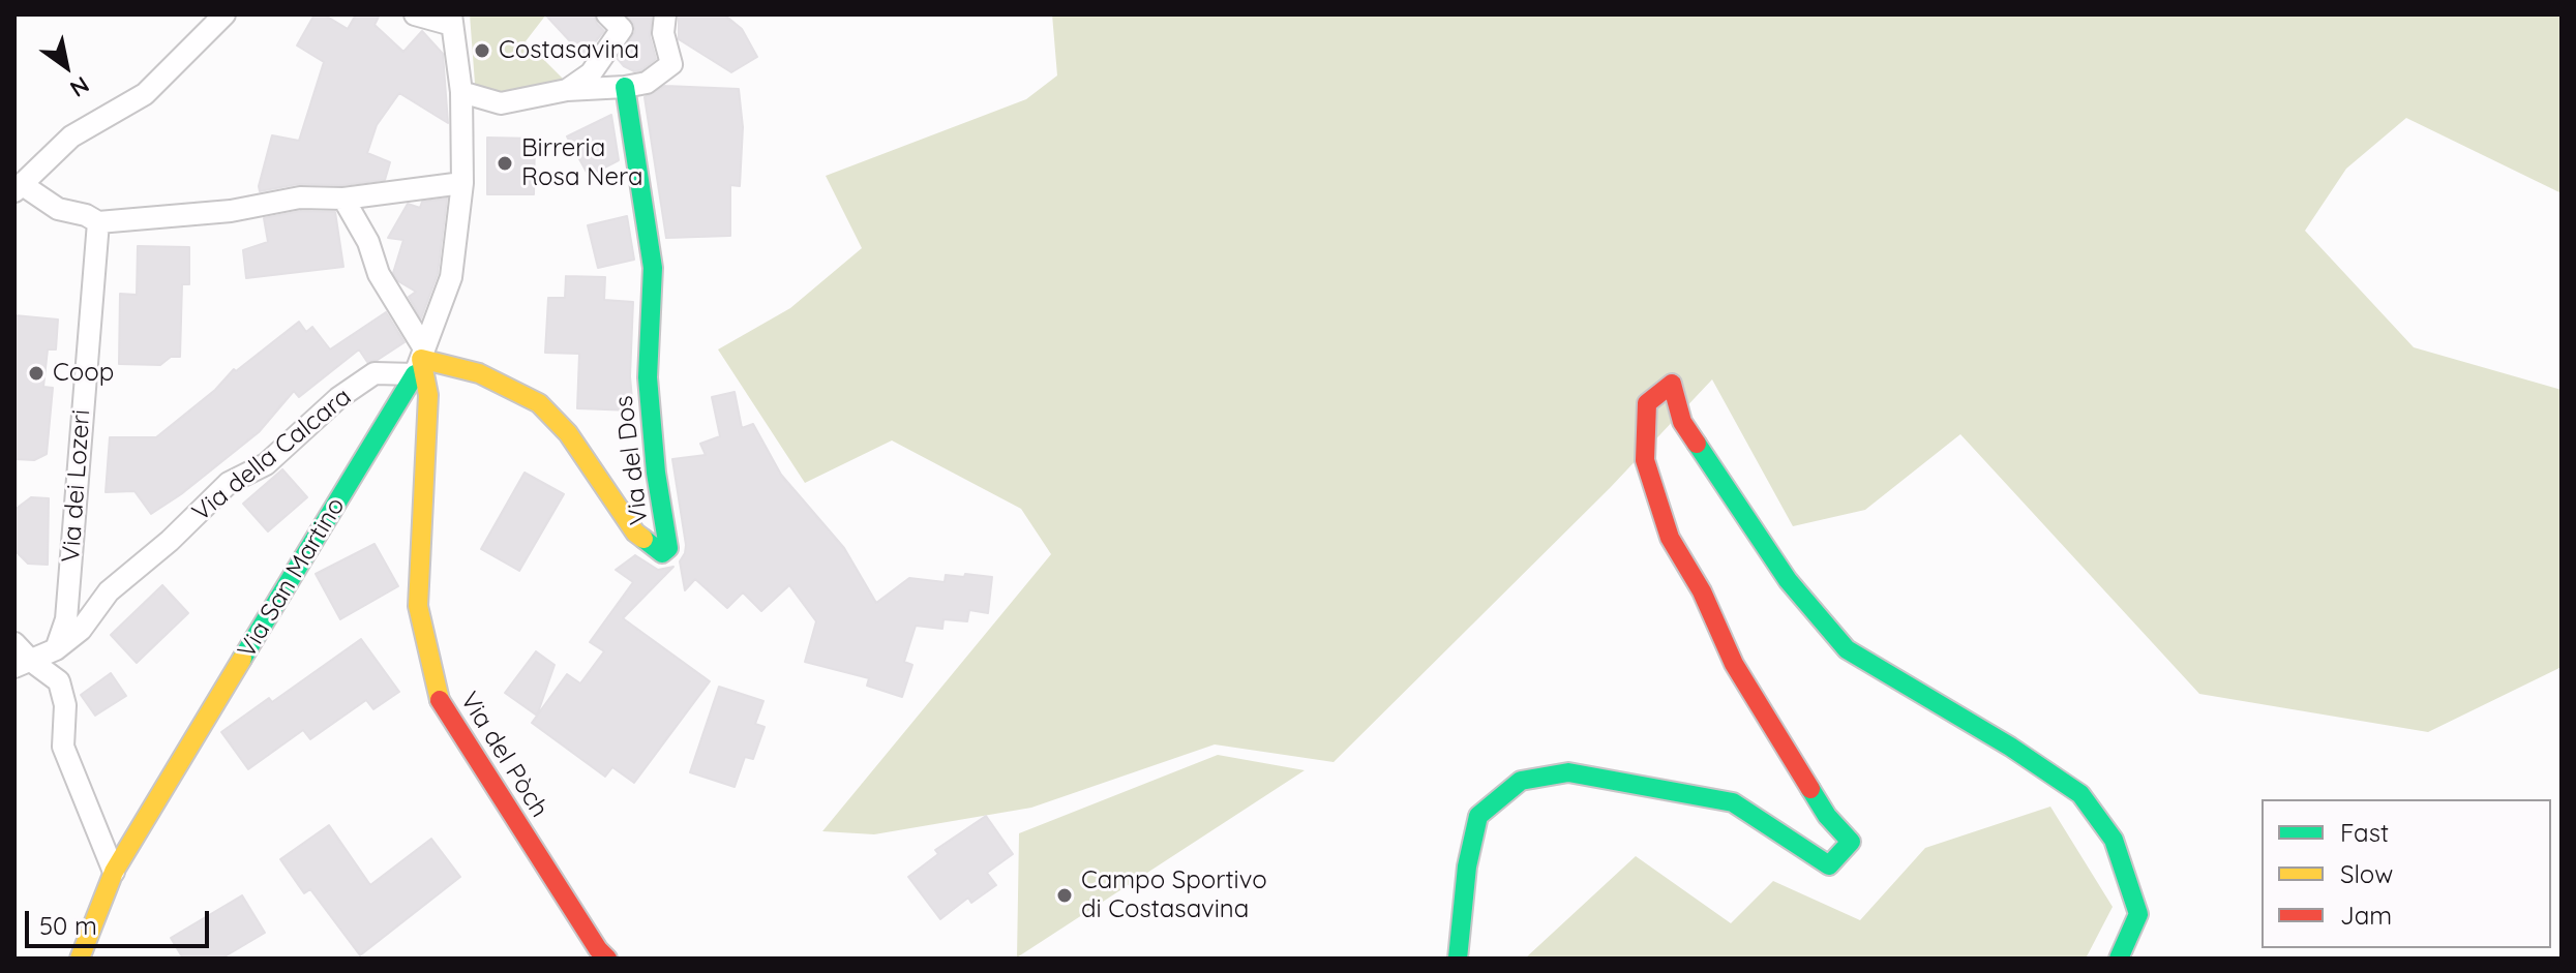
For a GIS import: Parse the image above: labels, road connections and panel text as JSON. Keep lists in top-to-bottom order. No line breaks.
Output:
{"streets":{"street":["Via della Calcara","Via del Dos","Via dei Lozeri","Via San Martino","Via del Pòch"]},"crossings":[["Via della Calcara","Via del Dos"],["Via della Calcara","Via dei Lozeri"],["Via della Calcara","Via San Martino"],["Via della Calcara","Via del Pòch"],["Via del Dos","Via San Martino"],["Via del Dos","Via del Pòch"],["Via San Martino","Via del Pòch"]],"places":["Costasavina","Birreria Rosa Nera","Coop","Campo Sportivo di Costasavina"],"legend":["Fast","Slow","Jam"],"scale_bar":"50 m","north":"bottom right"}
